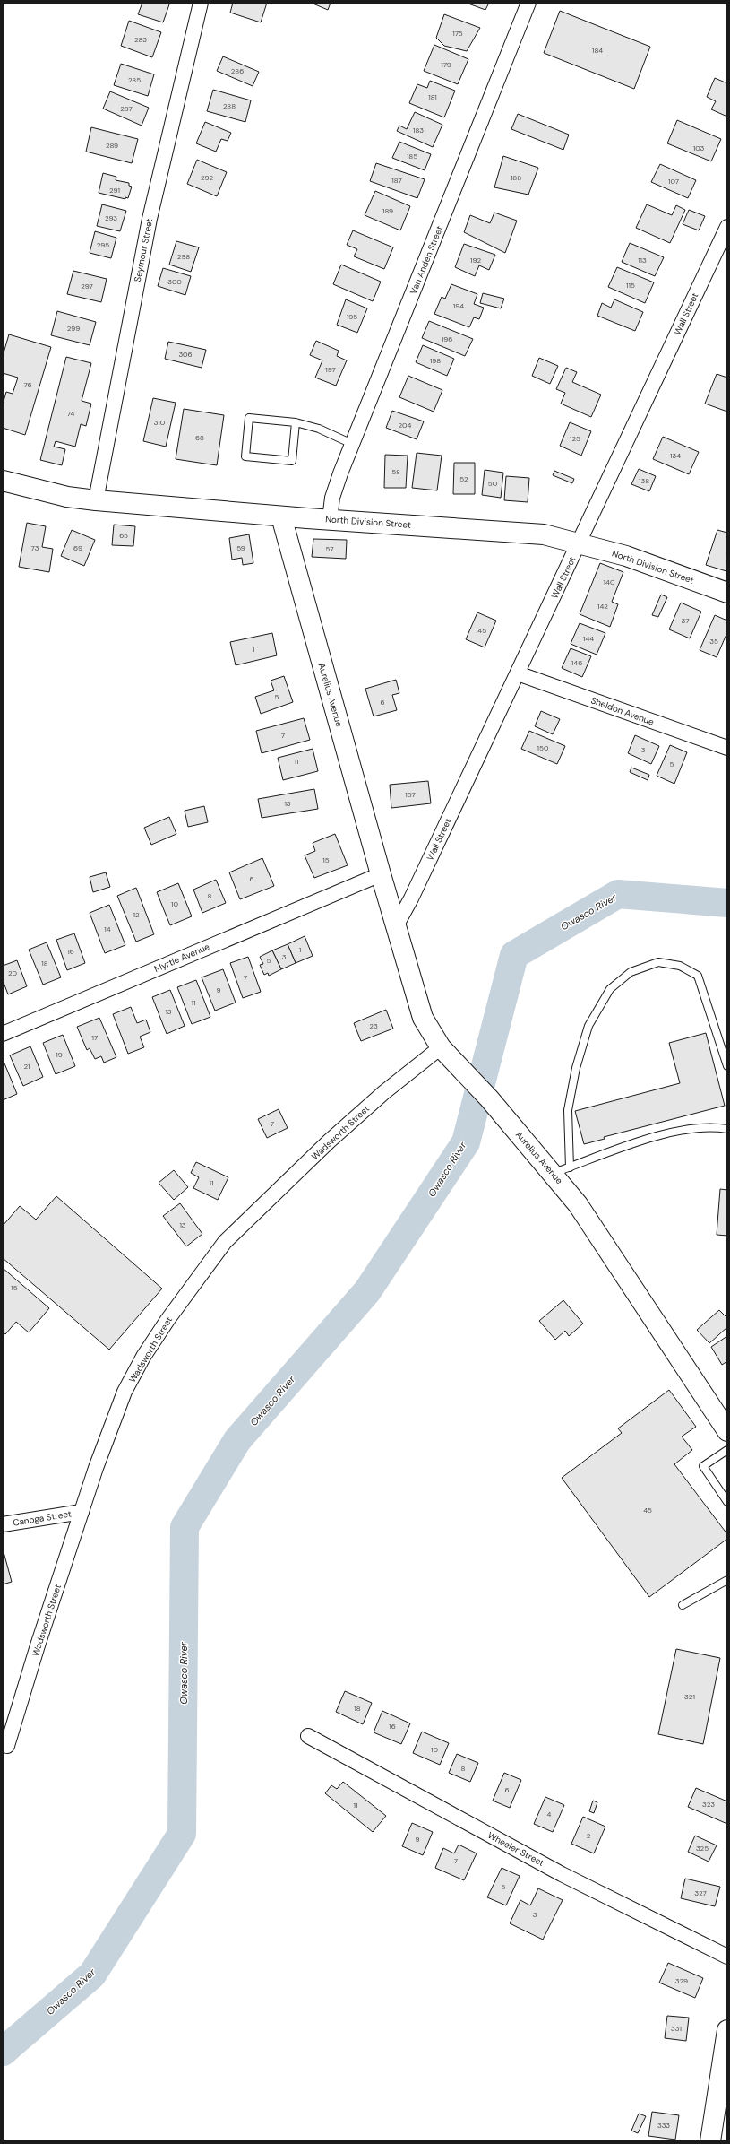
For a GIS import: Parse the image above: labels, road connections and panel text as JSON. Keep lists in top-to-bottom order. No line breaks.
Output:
{"streets":{"street":["Seymour Street","Van Anden Street","Wall Street","North Division Street","Aurelius Avenue","Sheldon Avenue","Myrtle Avenue","Wadsworth Street","Canoga Street","Wheeler Street"]},"crossings":[["Seymour Street","North Division Street"],["Van Anden Street","North Division Street"],["Wall Street","North Division Street"],["Wall Street","Aurelius Avenue"],["Wall Street","Sheldon Avenue"],["North Division Street","Aurelius Avenue"],["Aurelius Avenue","Myrtle Avenue"],["Aurelius Avenue","Wadsworth Street"],["Wadsworth Street","Canoga Street"]],"water":["Owasco River"],"house_numbers":["175","283","184","179","286","285","181","288","287","183","289","103","185","292","188","187","107","291","189","293","295","298","192","113","300","115","297","194","195","299","196","306","198","197","76","74","310","204","68","125","134","58","52","138","50","65","73","69","59","57","140","142","37","145","144","35","1","146","5","6","7","150","3","11","5","157","13","15","6","8","10","12","14","1","16","3","5","18","20","7","9","11","13","23","17","19","21","7","11","13","15","45","321","18","16","10","8","6","323","11","4","2","9","325","7","5","327","3","329","331","333"]}
